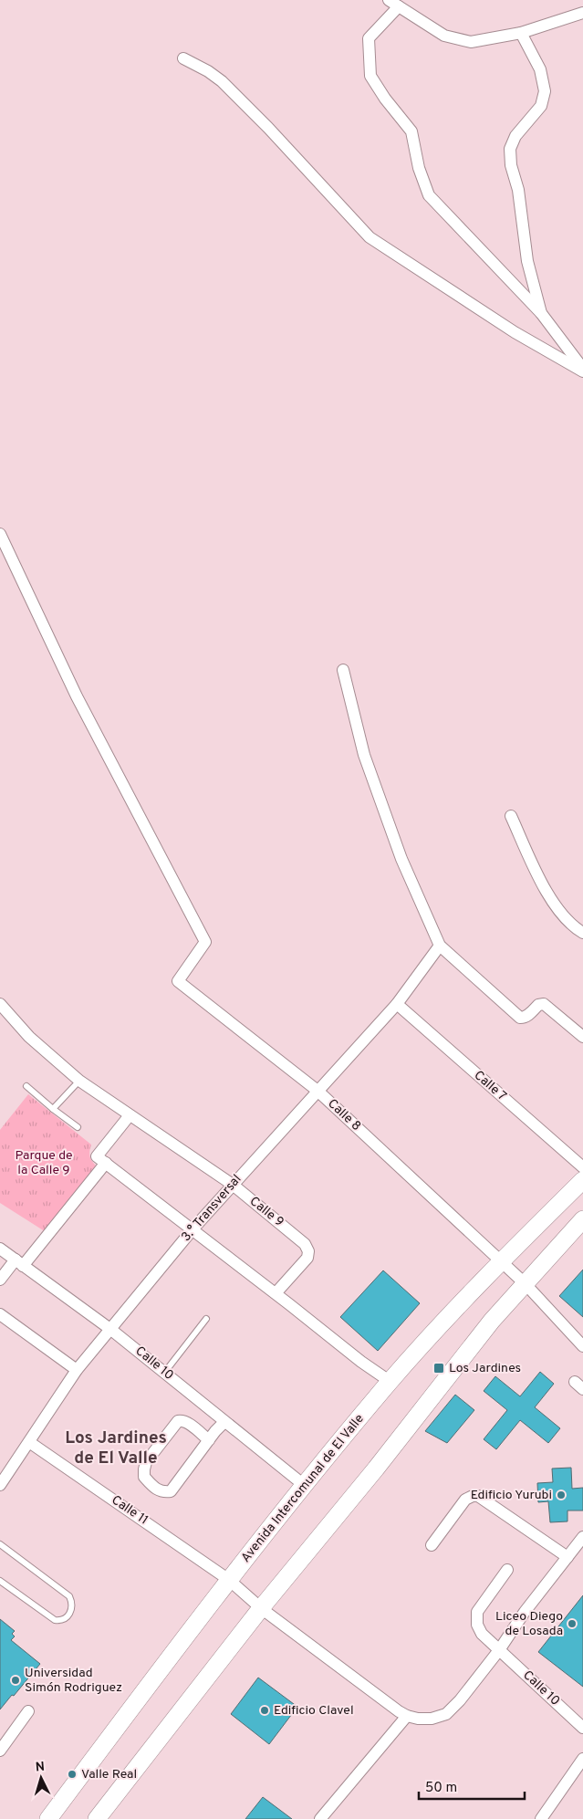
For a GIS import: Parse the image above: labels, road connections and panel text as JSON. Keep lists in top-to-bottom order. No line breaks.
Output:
{"streets":{"main road":["Avenida Intercomunal de El Valle"],"street":["Calle 7","Calle 8","3.° Transversal","Calle 9","Calle 10","Calle 11"]},"crossings":[["Calle 7","3.° Transversal"],["Calle 8","3.° Transversal"],["Calle 8","Avenida Intercomunal de El Valle"],["3.° Transversal","Calle 9"],["3.° Transversal","Calle 10"],["3.° Transversal","Calle 11"],["Calle 10","Avenida Intercomunal de El Valle"],["Avenida Intercomunal de El Valle","Calle 11"]],"districts":["Los Jardines de El Valle"],"parks":["Parque de la Calle 9"],"places":{"transit":["Los Jardines"],"other":["Edificio Yurubi","Liceo Diego de Losada","Universidad Simón Rodriguez","Edificio Clavel","Valle Real"]},"scale_bar":"50 m","north":"top"}
